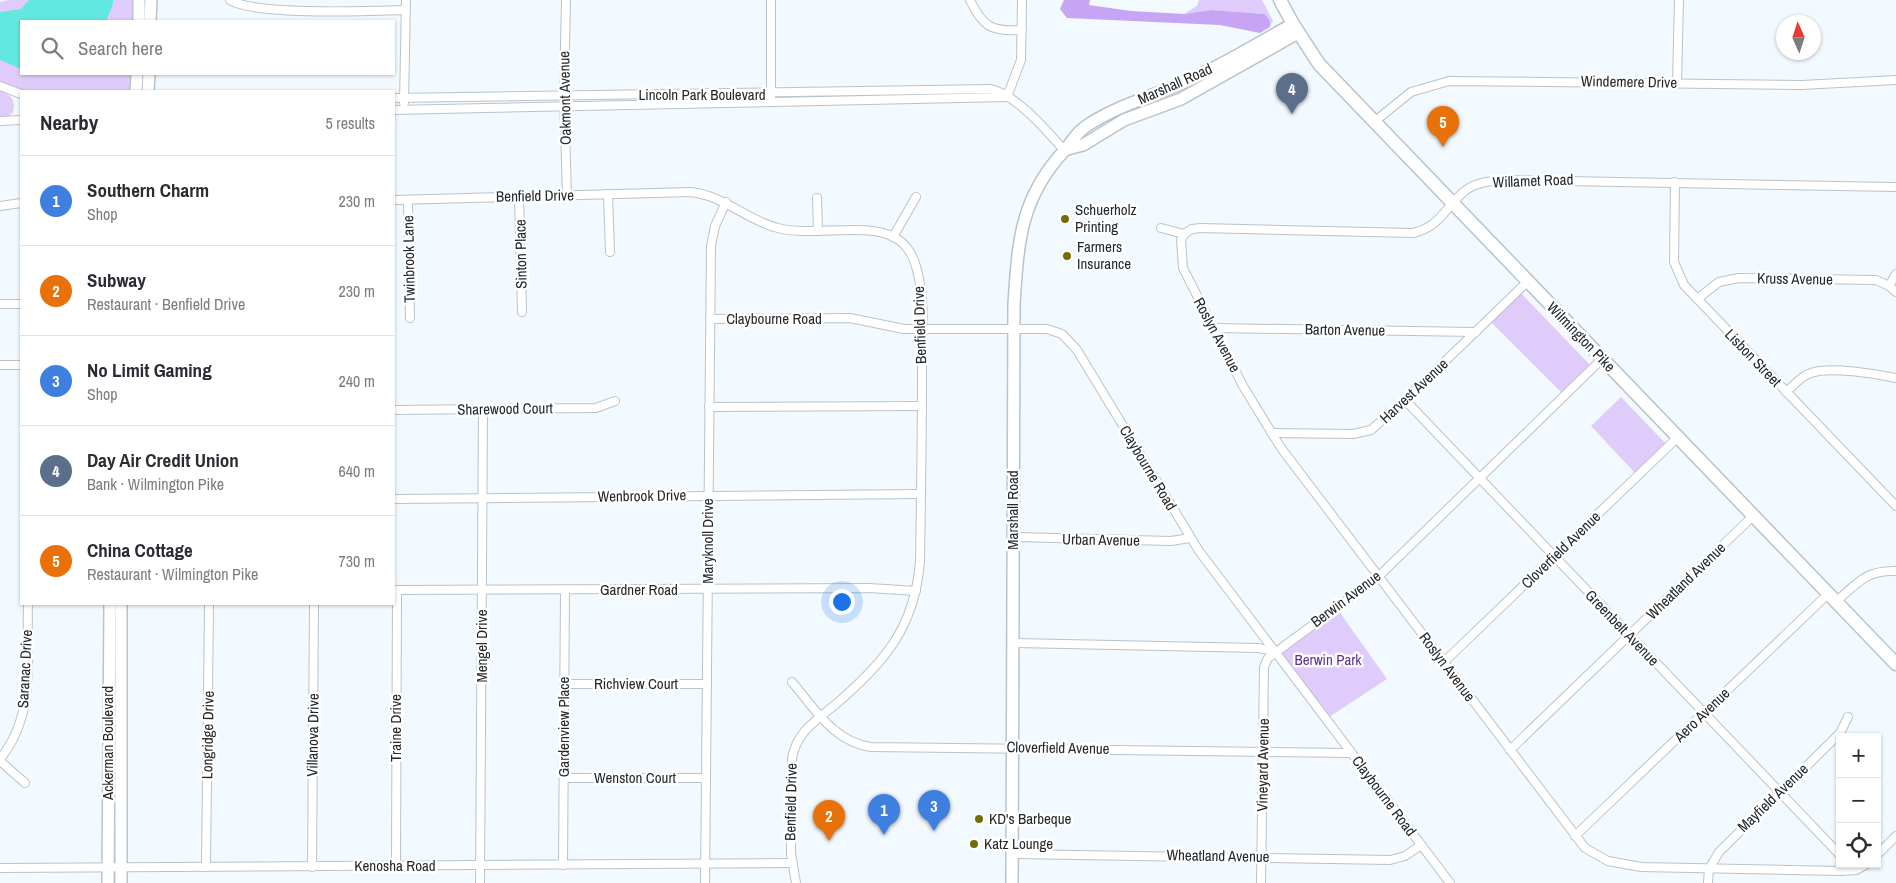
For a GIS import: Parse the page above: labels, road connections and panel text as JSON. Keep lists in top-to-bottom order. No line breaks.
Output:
{"streets":{"main road":["Wilmington Pike"],"street":["Windemere Drive","Marshall Road","Lincoln Park Boulevard","Oakmont Avenue","Willamet Road","Benfield Drive","Sinton Place","Twinbrook Lane","Kruss Avenue","Claybourne Road","Barton Avenue","Roslyn Avenue","Lisbon Street","Harvest Avenue","Sharewood Court","Wenbrook Drive","Urban Avenue","Maryknoll Drive","Cloverfield Avenue","Wheatland Avenue","Gardner Road","Berwin Avenue","Greenbelt Avenue","Mengel Drive","Saranac Drive","Richview Court","Aero Avenue","Gardenview Place","Traine Drive","Longridge Drive","Villanova Drive","Ackerman Boulevard","Vineyard Avenue","Wenston Court","Mayfield Avenue","Kenosha Road"]},"crossings":[["Windemere Drive","Wilmington Pike"],["Marshall Road","Lincoln Park Boulevard"],["Marshall Road","Claybourne Road"],["Marshall Road","Wilmington Pike"],["Marshall Road","Urban Avenue"],["Marshall Road","Cloverfield Avenue"],["Marshall Road","Wheatland Avenue"],["Lincoln Park Boulevard","Oakmont Avenue"],["Oakmont Avenue","Benfield Drive"],["Willamet Road","Roslyn Avenue"],["Willamet Road","Wilmington Pike"],["Willamet Road","Lisbon Street"],["Benfield Drive","Sinton Place"],["Benfield Drive","Twinbrook Lane"],["Benfield Drive","Claybourne Road"],["Benfield Drive","Wenbrook Drive"],["Benfield Drive","Maryknoll Drive"],["Benfield Drive","Cloverfield Avenue"],["Benfield Drive","Gardner Road"],["Benfield Drive","Kenosha Road"],["Kruss Avenue","Lisbon Street"],["Claybourne Road","Urban Avenue"],["Claybourne Road","Maryknoll Drive"],["Claybourne Road","Cloverfield Avenue"],["Claybourne Road","Wheatland Avenue"],["Claybourne Road","Berwin Avenue"],["Claybourne Road","Vineyard Avenue"],["Barton Avenue","Roslyn Avenue"],["Barton Avenue","Harvest Avenue"],["Roslyn Avenue","Harvest Avenue"],["Roslyn Avenue","Cloverfield Avenue"],["Roslyn Avenue","Wheatland Avenue"],["Roslyn Avenue","Berwin Avenue"],["Roslyn Avenue","Aero Avenue"],["Roslyn Avenue","Mayfield Avenue"],["Wilmington Pike","Harvest Avenue"],["Wilmington Pike","Cloverfield Avenue"],["Wilmington Pike","Wheatland Avenue"],["Wilmington Pike","Berwin Avenue"],["Wilmington Pike","Aero Avenue"],["Harvest Avenue","Greenbelt Avenue"],["Sharewood Court","Mengel Drive"],["Wenbrook Drive","Maryknoll Drive"],["Wenbrook Drive","Mengel Drive"],["Maryknoll Drive","Gardner Road"],["Maryknoll Drive","Richview Court"],["Maryknoll Drive","Wenston Court"],["Maryknoll Drive","Kenosha Road"],["Cloverfield Avenue","Greenbelt Avenue"],["Cloverfield Avenue","Vineyard Avenue"],["Wheatland Avenue","Greenbelt Avenue"],["Wheatland Avenue","Vineyard Avenue"],["Gardner Road","Mengel Drive"],["Gardner Road","Gardenview Place"],["Gardner Road","Traine Drive"],["Berwin Avenue","Greenbelt Avenue"],["Berwin Avenue","Vineyard Avenue"],["Greenbelt Avenue","Aero Avenue"],["Greenbelt Avenue","Mayfield Avenue"],["Mengel Drive","Kenosha Road"],["Richview Court","Gardenview Place"],["Gardenview Place","Wenston Court"],["Gardenview Place","Kenosha Road"],["Traine Drive","Kenosha Road"],["Longridge Drive","Kenosha Road"],["Villanova Drive","Kenosha Road"],["Ackerman Boulevard","Kenosha Road"]],"parks":["Berwin Park"],"places":["Schuerholz Printing","Farmers Insurance","KD's Barbeque","Katz Lounge"],"north":"top","page":{"search":"Search here","pins":["4","5","3","1","2"],"heading":["Nearby","5 results"],"list":[{"mark":"1","name":"Southern Charm","note":"Shop","value":"230 m"},{"mark":"2","name":"Subway","note":"Restaurant · Benfield Drive","value":"230 m"},{"mark":"3","name":"No Limit Gaming","note":"Shop","value":"240 m"},{"mark":"4","name":"Day Air Credit Union","note":"Bank · Wilmington Pike","value":"640 m"},{"mark":"5","name":"China Cottage","note":"Restaurant · Wilmington Pike","value":"730 m"}],"map_buttons":["+","−"]}}
